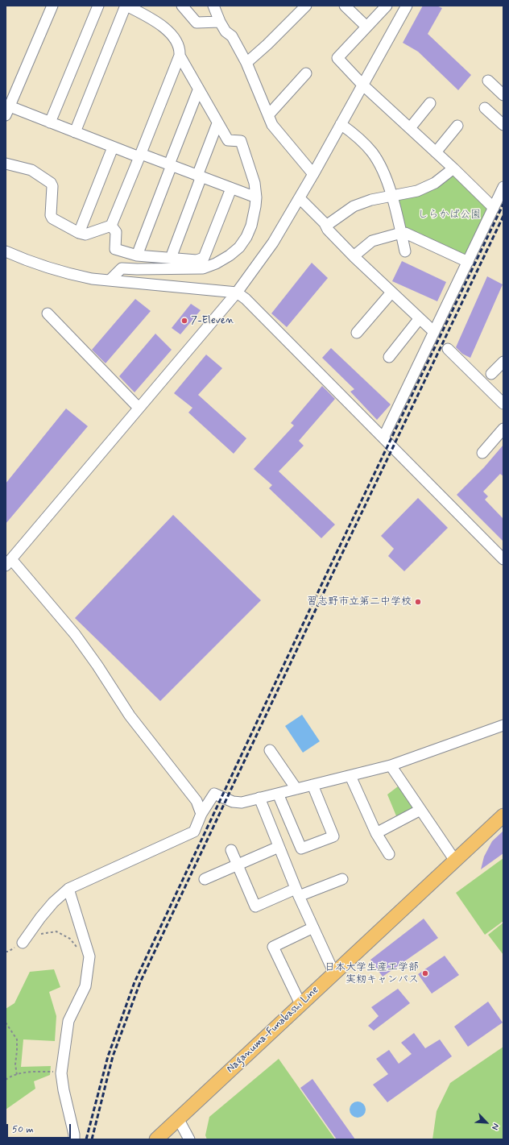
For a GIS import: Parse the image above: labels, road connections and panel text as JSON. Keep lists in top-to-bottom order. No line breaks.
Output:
{"streets":{"main road":["Naganuma-Funabashi Line"]},"parks":["しらかば公園"],"places":["7-Eleven","習志野市立第二中学校","日本大学生産工学部 実籾キャンパス"],"scale_bar":"50 m","north":"bottom right"}
